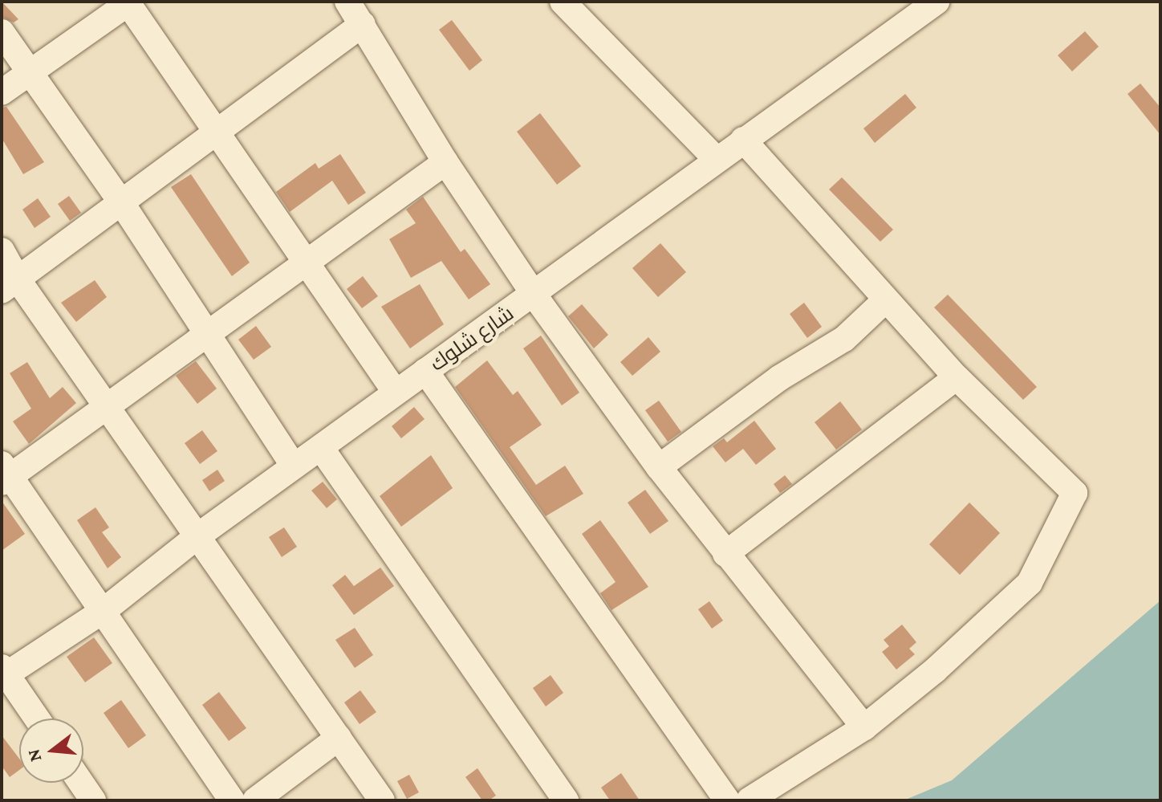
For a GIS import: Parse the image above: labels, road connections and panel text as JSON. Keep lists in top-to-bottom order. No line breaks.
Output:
{"streets":{"street":["شارع شلوك"]},"north":"left"}
